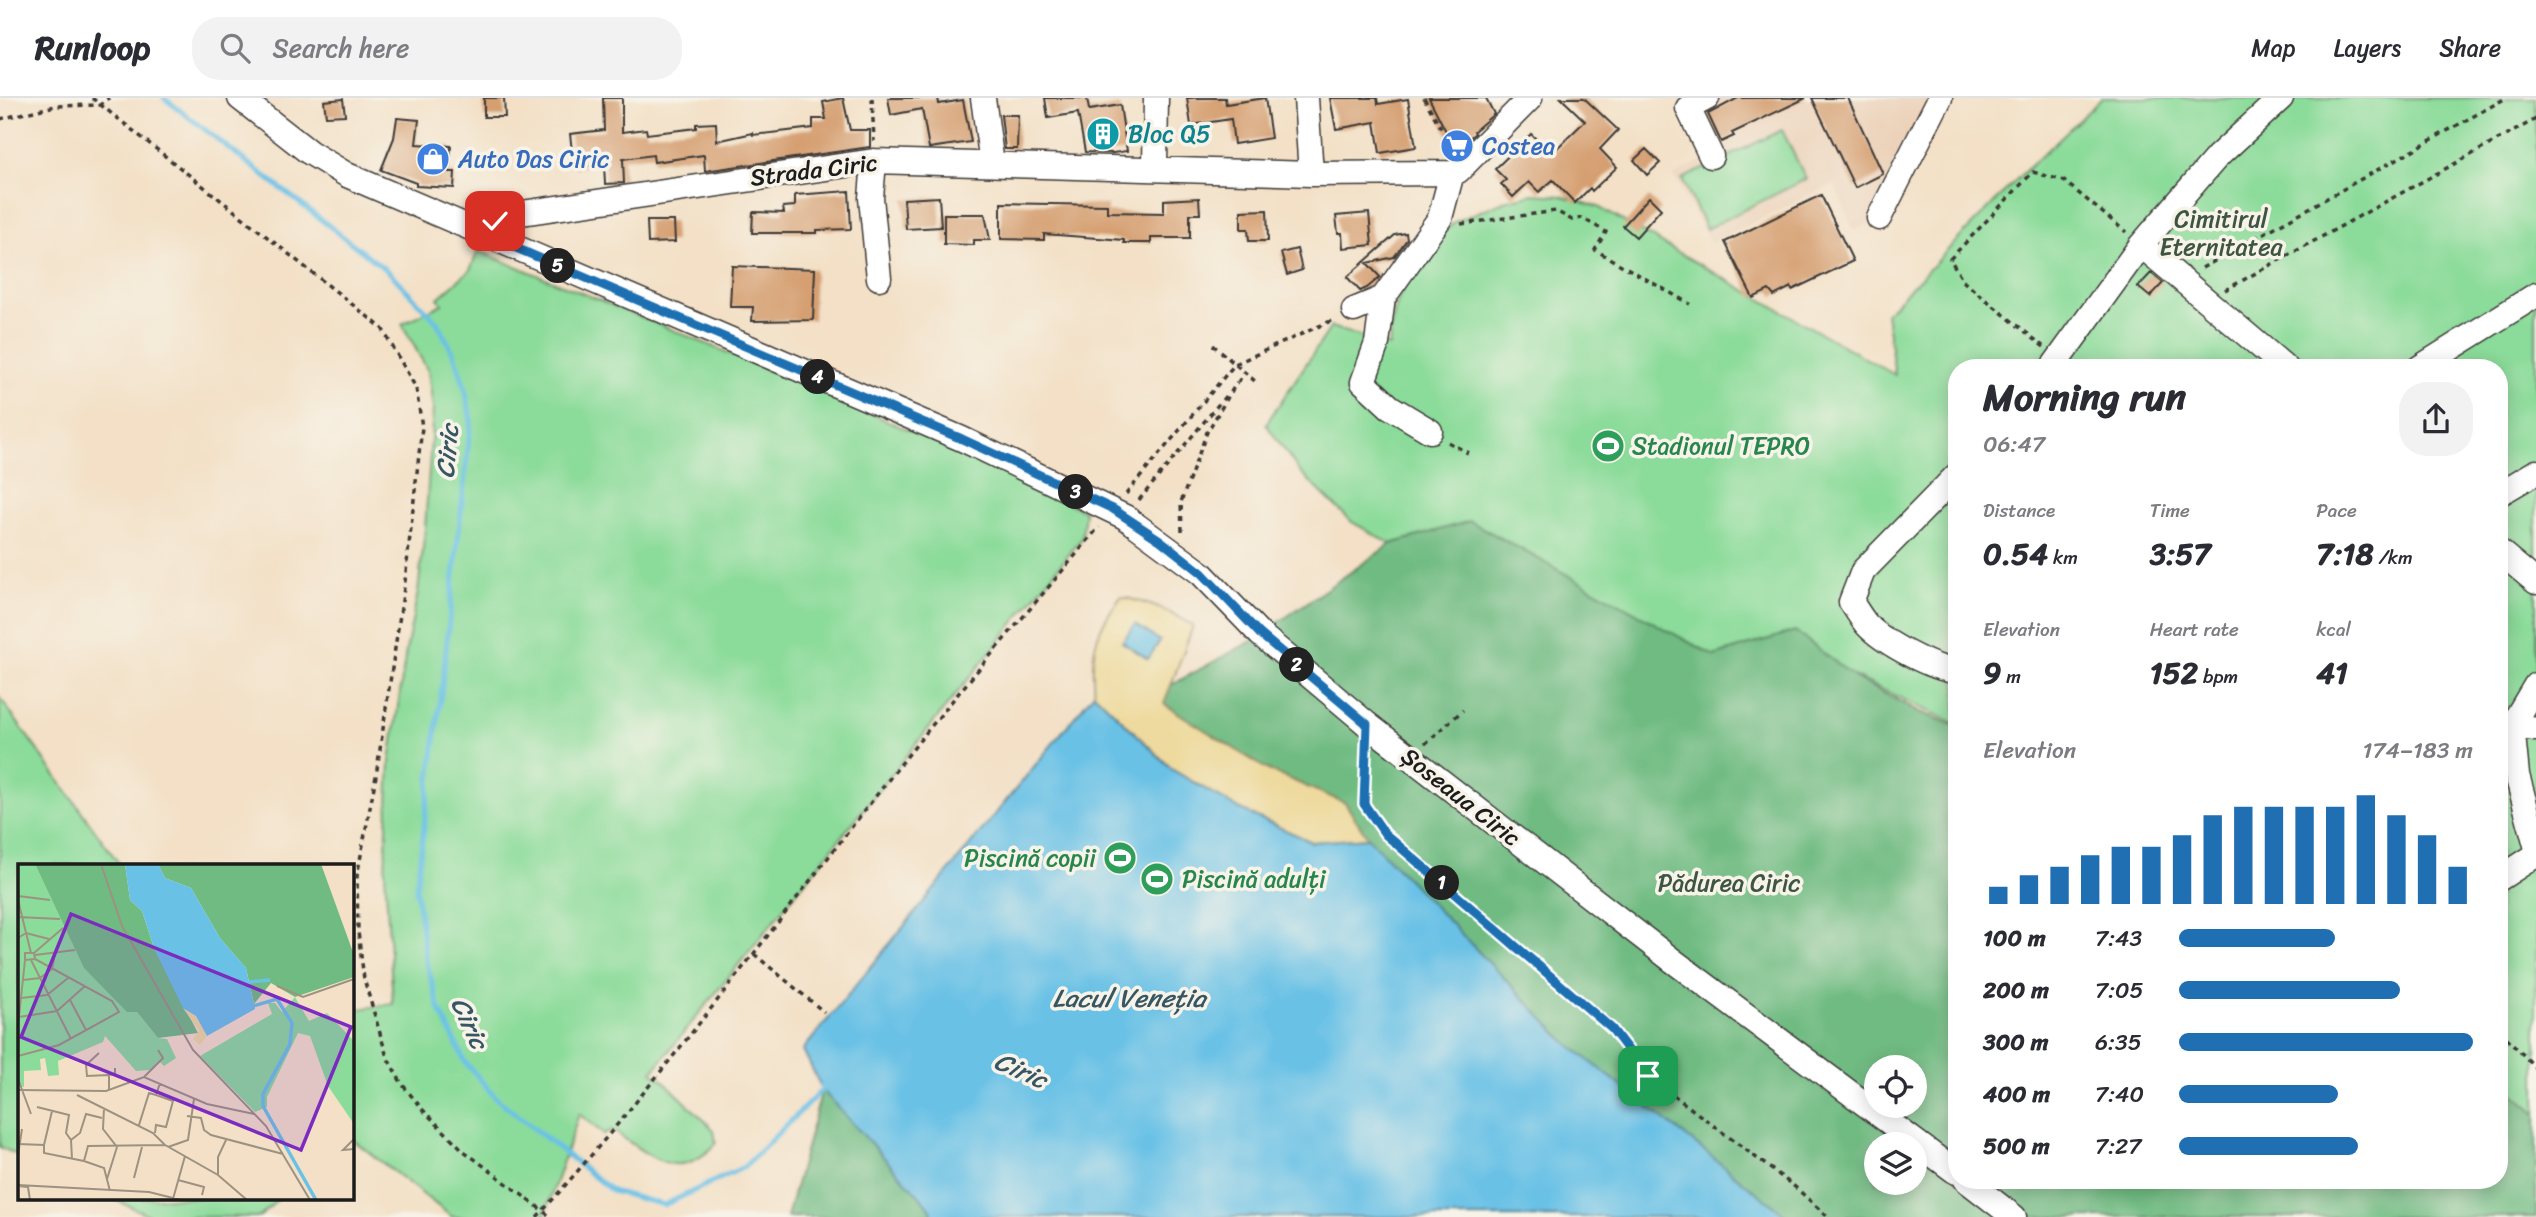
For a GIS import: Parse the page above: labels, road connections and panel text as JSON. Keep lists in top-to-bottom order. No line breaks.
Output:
{"streets":{"street":["Strada Ciric","Șoseaua Ciric"]},"crossings":[["Strada Ciric","Șoseaua Ciric"]],"water":["Ciric","Lacul Veneția"],"parks":["Cimitirul Eternitatea","Pădurea Ciric"],"places":{"building":["Bloc Q5"],"supermarket":["Costea"],"shop":["Auto Das Ciric"],"sports":["Stadionul TEPRO","Piscină copii","Piscină adulți"]},"page":{"header":"Runloop","search":"Search here","nav":["Map","Layers","Share"],"pins":["5","4","3","2","1"],"heading":["Morning run","06:47"],"stats":[["Distance","0.54 km"],["Time","3:57"],["Pace","7:18 /km"],["Elevation","9 m"],["Heart rate","152 bpm"],["kcal","41"]],"chart":["Elevation","174–183 m"],"list":[{"name":"100 m","note":"7:43"},{"name":"200 m","note":"7:05"},{"name":"300 m","note":"6:35"},{"name":"400 m","note":"7:40"},{"name":"500 m","note":"7:27"}]}}
